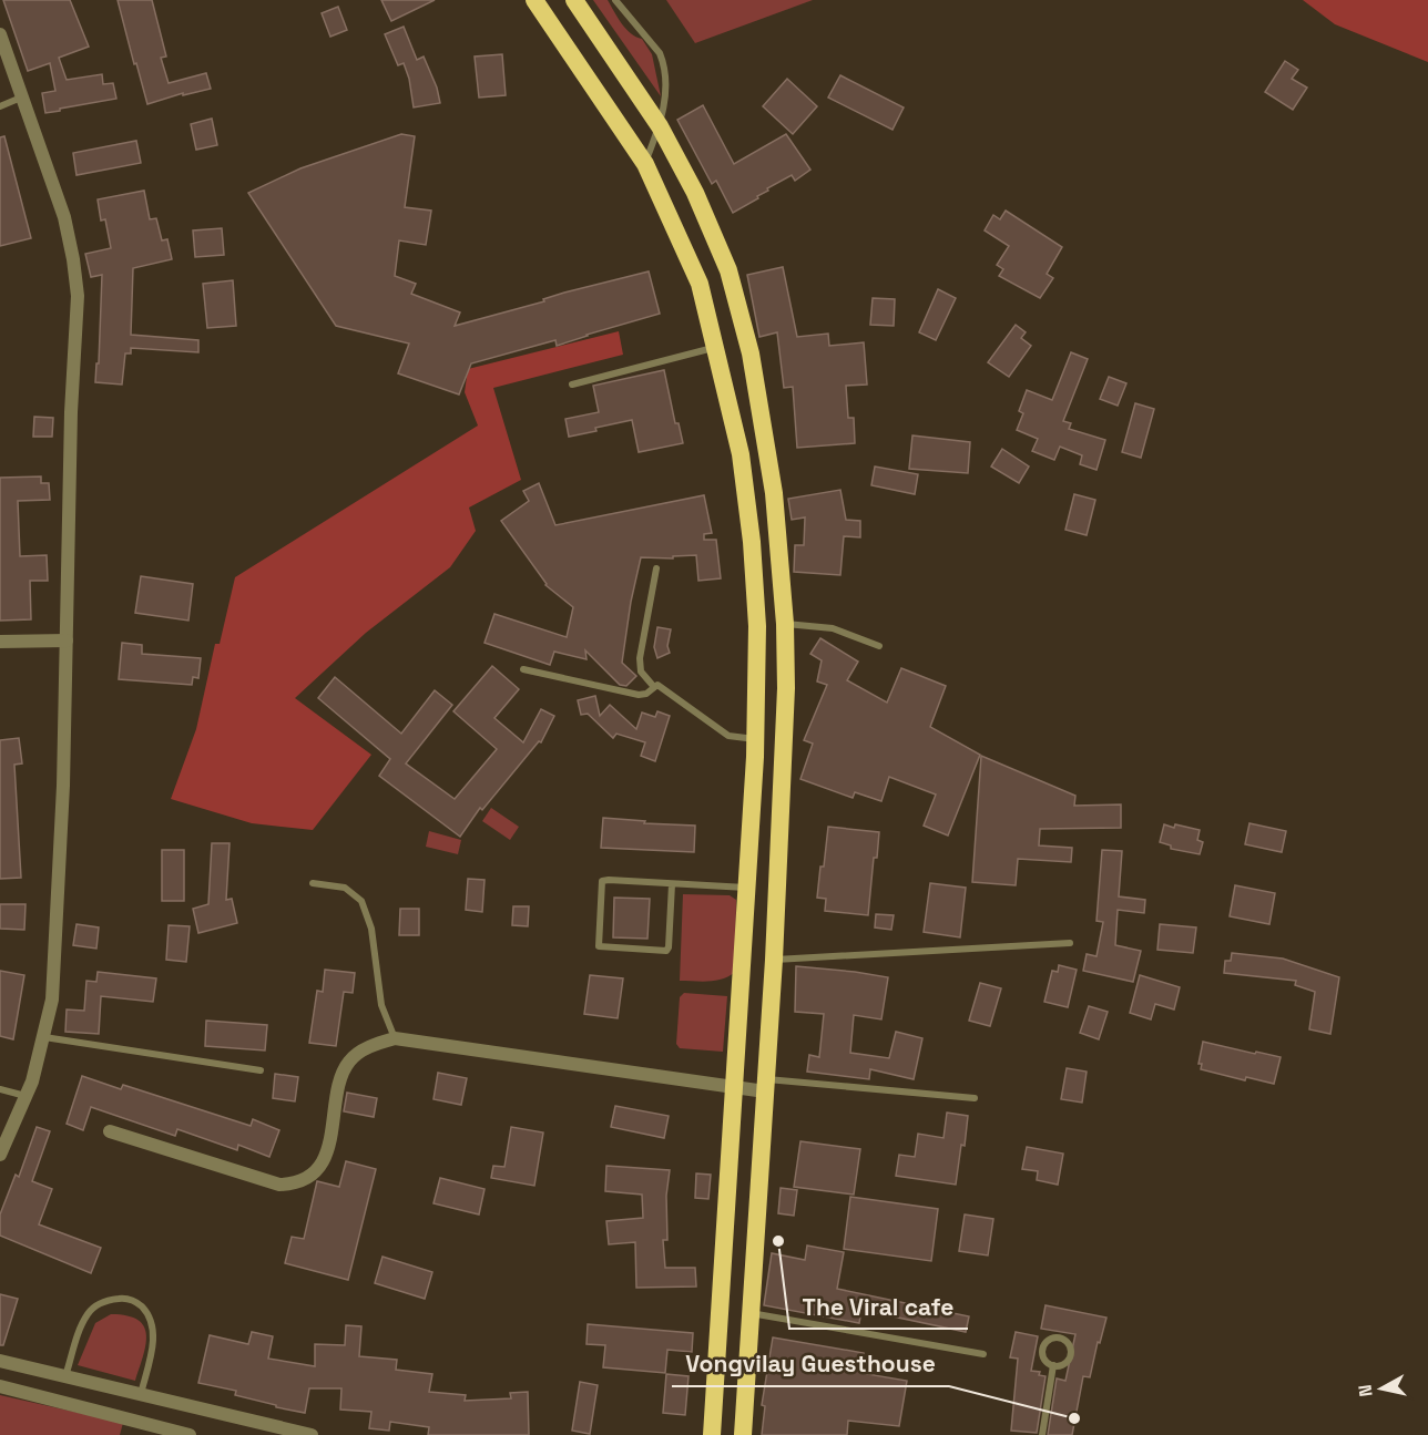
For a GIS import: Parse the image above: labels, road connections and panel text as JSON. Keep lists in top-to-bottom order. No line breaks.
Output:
{"places":["The Viral cafe","Vongvilay Guesthouse"],"north":"left"}
